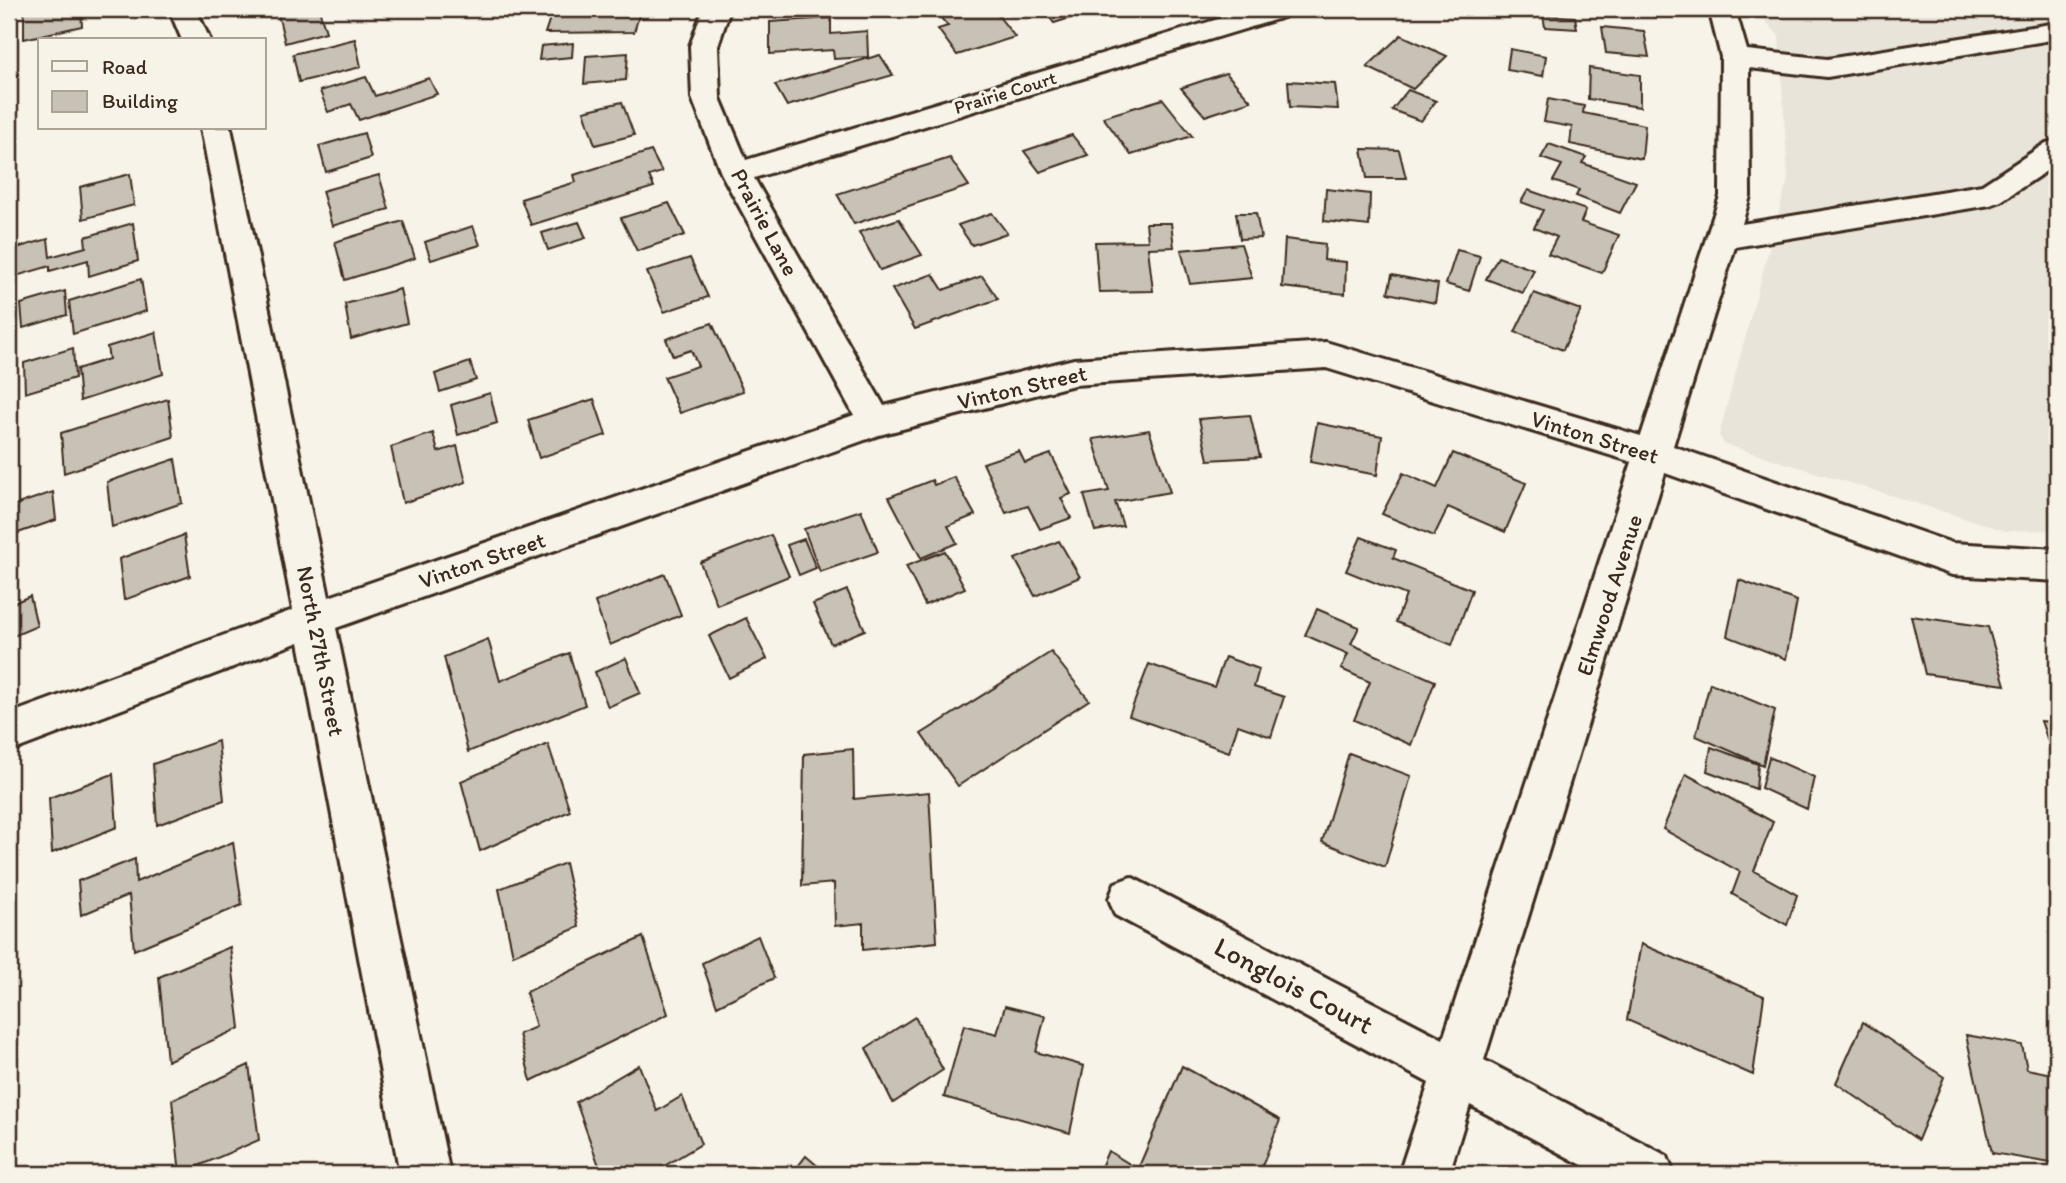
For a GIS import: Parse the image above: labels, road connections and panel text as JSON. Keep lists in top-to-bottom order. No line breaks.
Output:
{"streets":{"street":["Prairie Court","Prairie Lane","Vinton Street","Elmwood Avenue","North 27th Street","Longlois Court"]},"crossings":[["Prairie Court","Prairie Lane"],["Prairie Lane","Vinton Street"],["Vinton Street","Elmwood Avenue"],["Vinton Street","North 27th Street"],["Elmwood Avenue","Longlois Court"]],"legend":["Road","Building"]}
